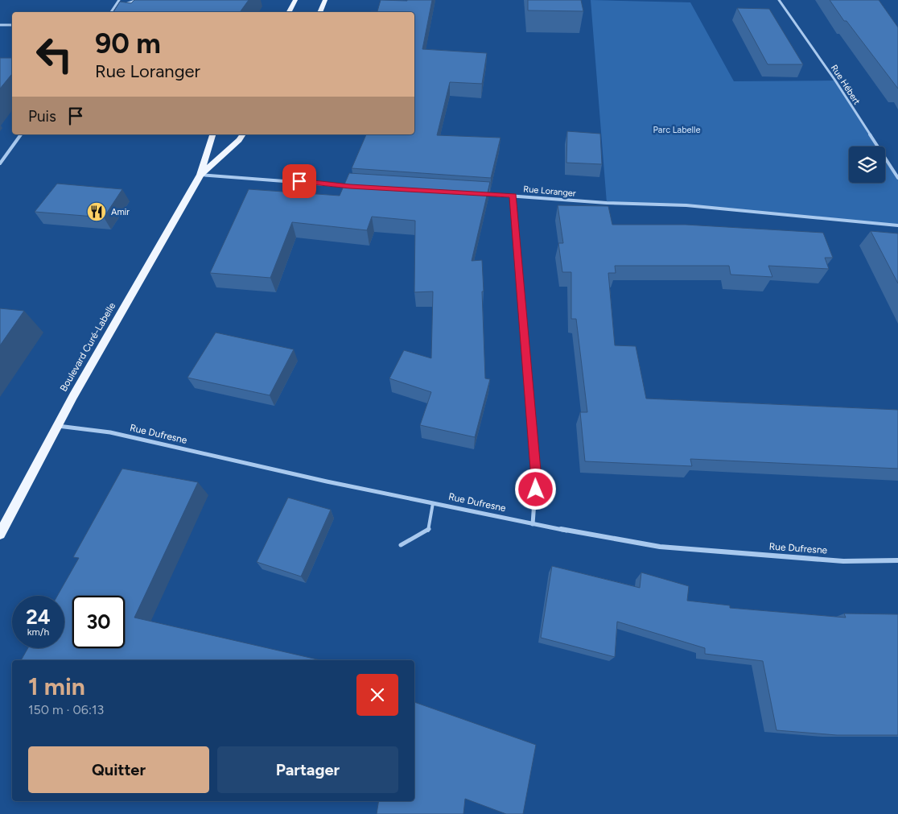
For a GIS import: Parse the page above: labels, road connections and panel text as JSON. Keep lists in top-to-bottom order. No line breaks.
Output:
{"streets":{"main road":["Boulevard Curé-Labelle"],"street":["Rue Hébert","Rue Loranger","Rue Dufresne"]},"crossings":[["Boulevard Curé-Labelle","Rue Dufresne"]],"parks":["Parc Labelle"],"places":{"restaurant":["Amir"]},"page":{"turn":["90 m","Rue Loranger"],"then":"Puis","speed":"24 km/h","limit":"30","heading":["1 min","150 m · 06:13"],"buttons":["Quitter","Partager"]}}
